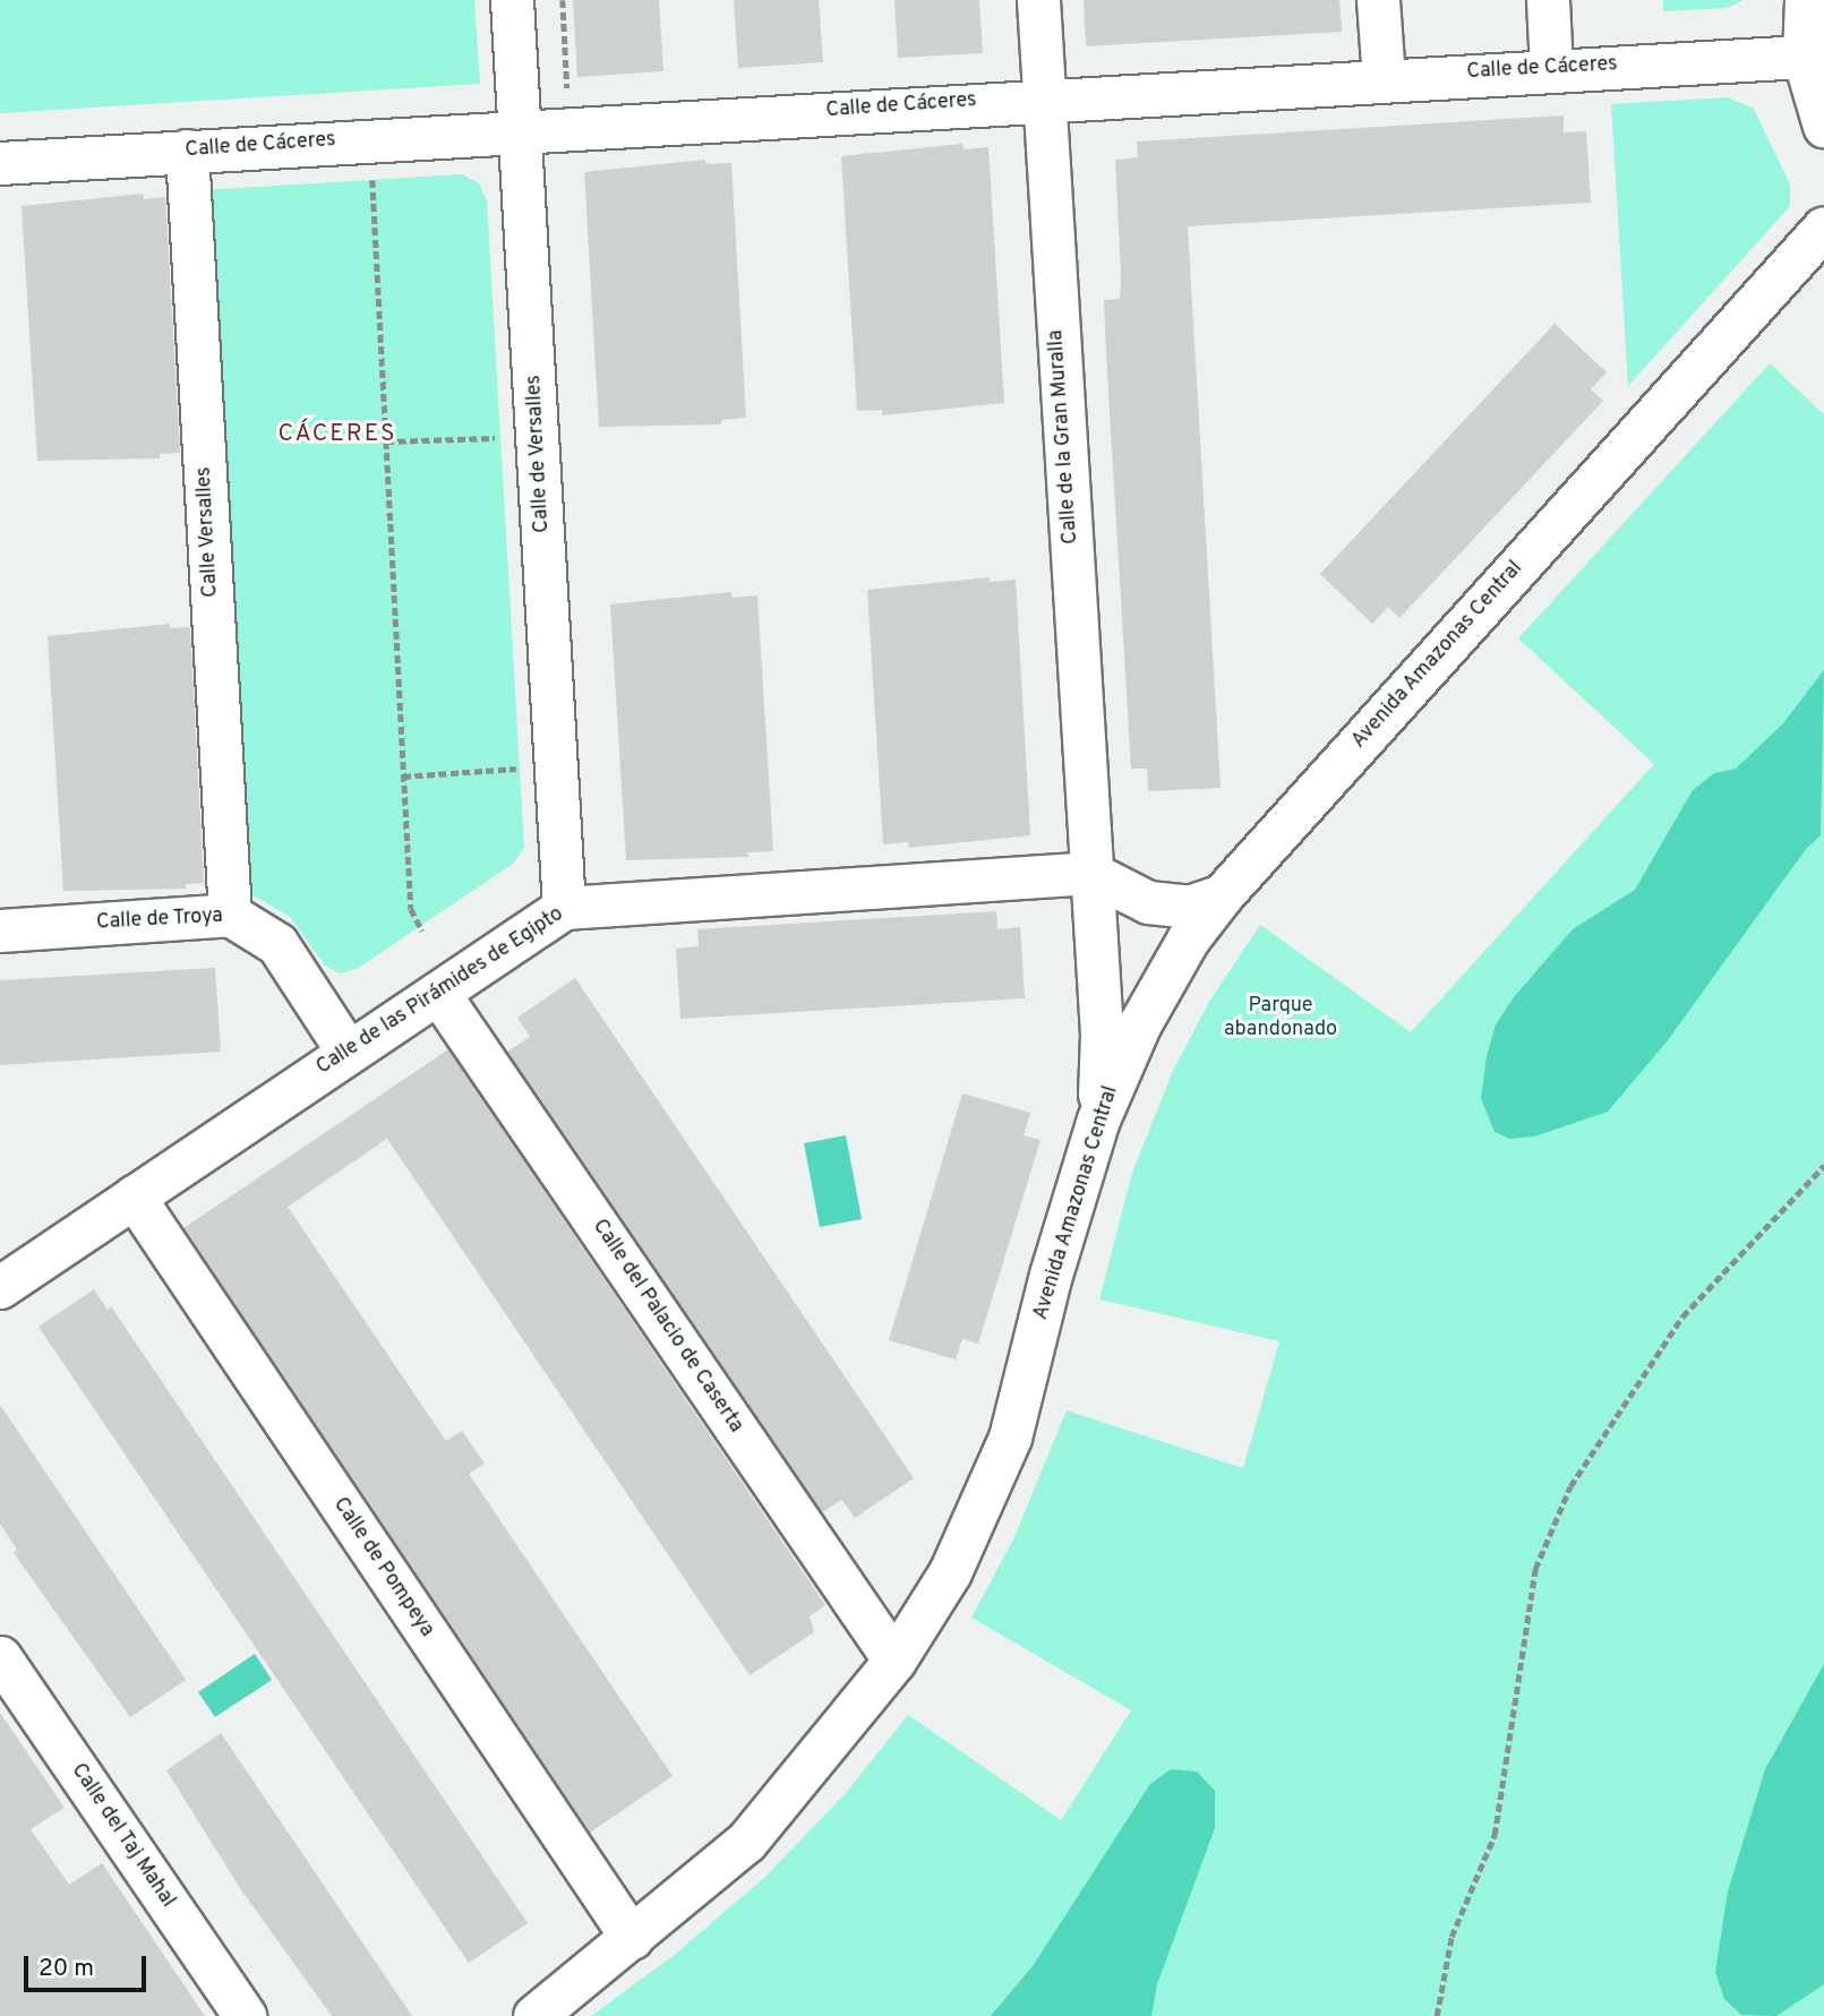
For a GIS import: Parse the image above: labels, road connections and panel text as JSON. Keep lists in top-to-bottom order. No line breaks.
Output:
{"streets":{"street":["Calle de Cáceres","Calle de la Gran Muralla","Calle de Versalles","Calle Versalles","Avenida Amazonas Central","Calle de Troya","Calle de las Pirámides de Egipto","Calle del Palacio de Caserta","Calle de Pompeya","Calle del Taj Mahal"]},"crossings":[["Calle de Cáceres","Calle de la Gran Muralla"],["Calle de Cáceres","Calle de Versalles"],["Calle de Cáceres","Calle Versalles"],["Calle de la Gran Muralla","Avenida Amazonas Central"],["Calle de la Gran Muralla","Calle de las Pirámides de Egipto"],["Calle de Versalles","Calle de las Pirámides de Egipto"],["Calle Versalles","Calle de Troya"],["Avenida Amazonas Central","Calle del Palacio de Caserta"],["Avenida Amazonas Central","Calle de Pompeya"],["Calle de Troya","Calle de las Pirámides de Egipto"],["Calle de las Pirámides de Egipto","Calle del Palacio de Caserta"],["Calle de las Pirámides de Egipto","Calle de Pompeya"]],"districts":["CÁCERES"],"parks":["Parque abandonado"],"scale_bar":"20 m"}
